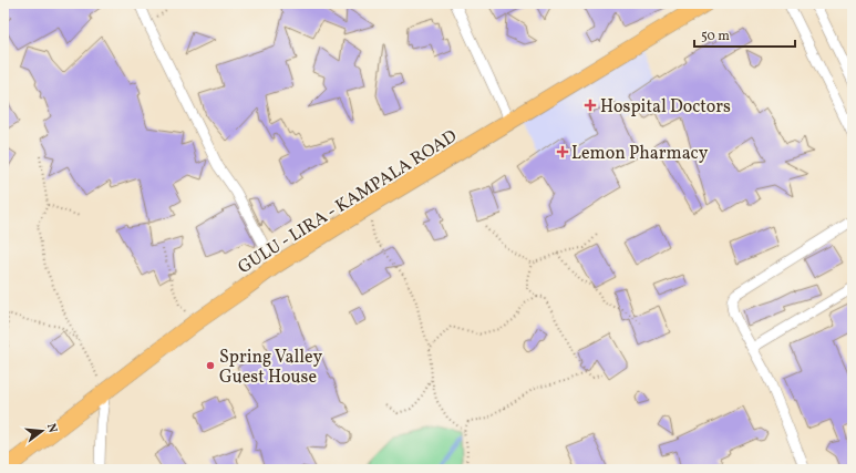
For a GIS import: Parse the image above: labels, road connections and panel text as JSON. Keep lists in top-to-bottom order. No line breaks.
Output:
{"streets":{"main road":["GULU - LIRA - KAMPALA ROAD"]},"places":{"health":["Hospital Doctors","Lemon Pharmacy"],"other":["Spring Valley Guest House"]},"scale_bar":"50 m","north":"right"}
